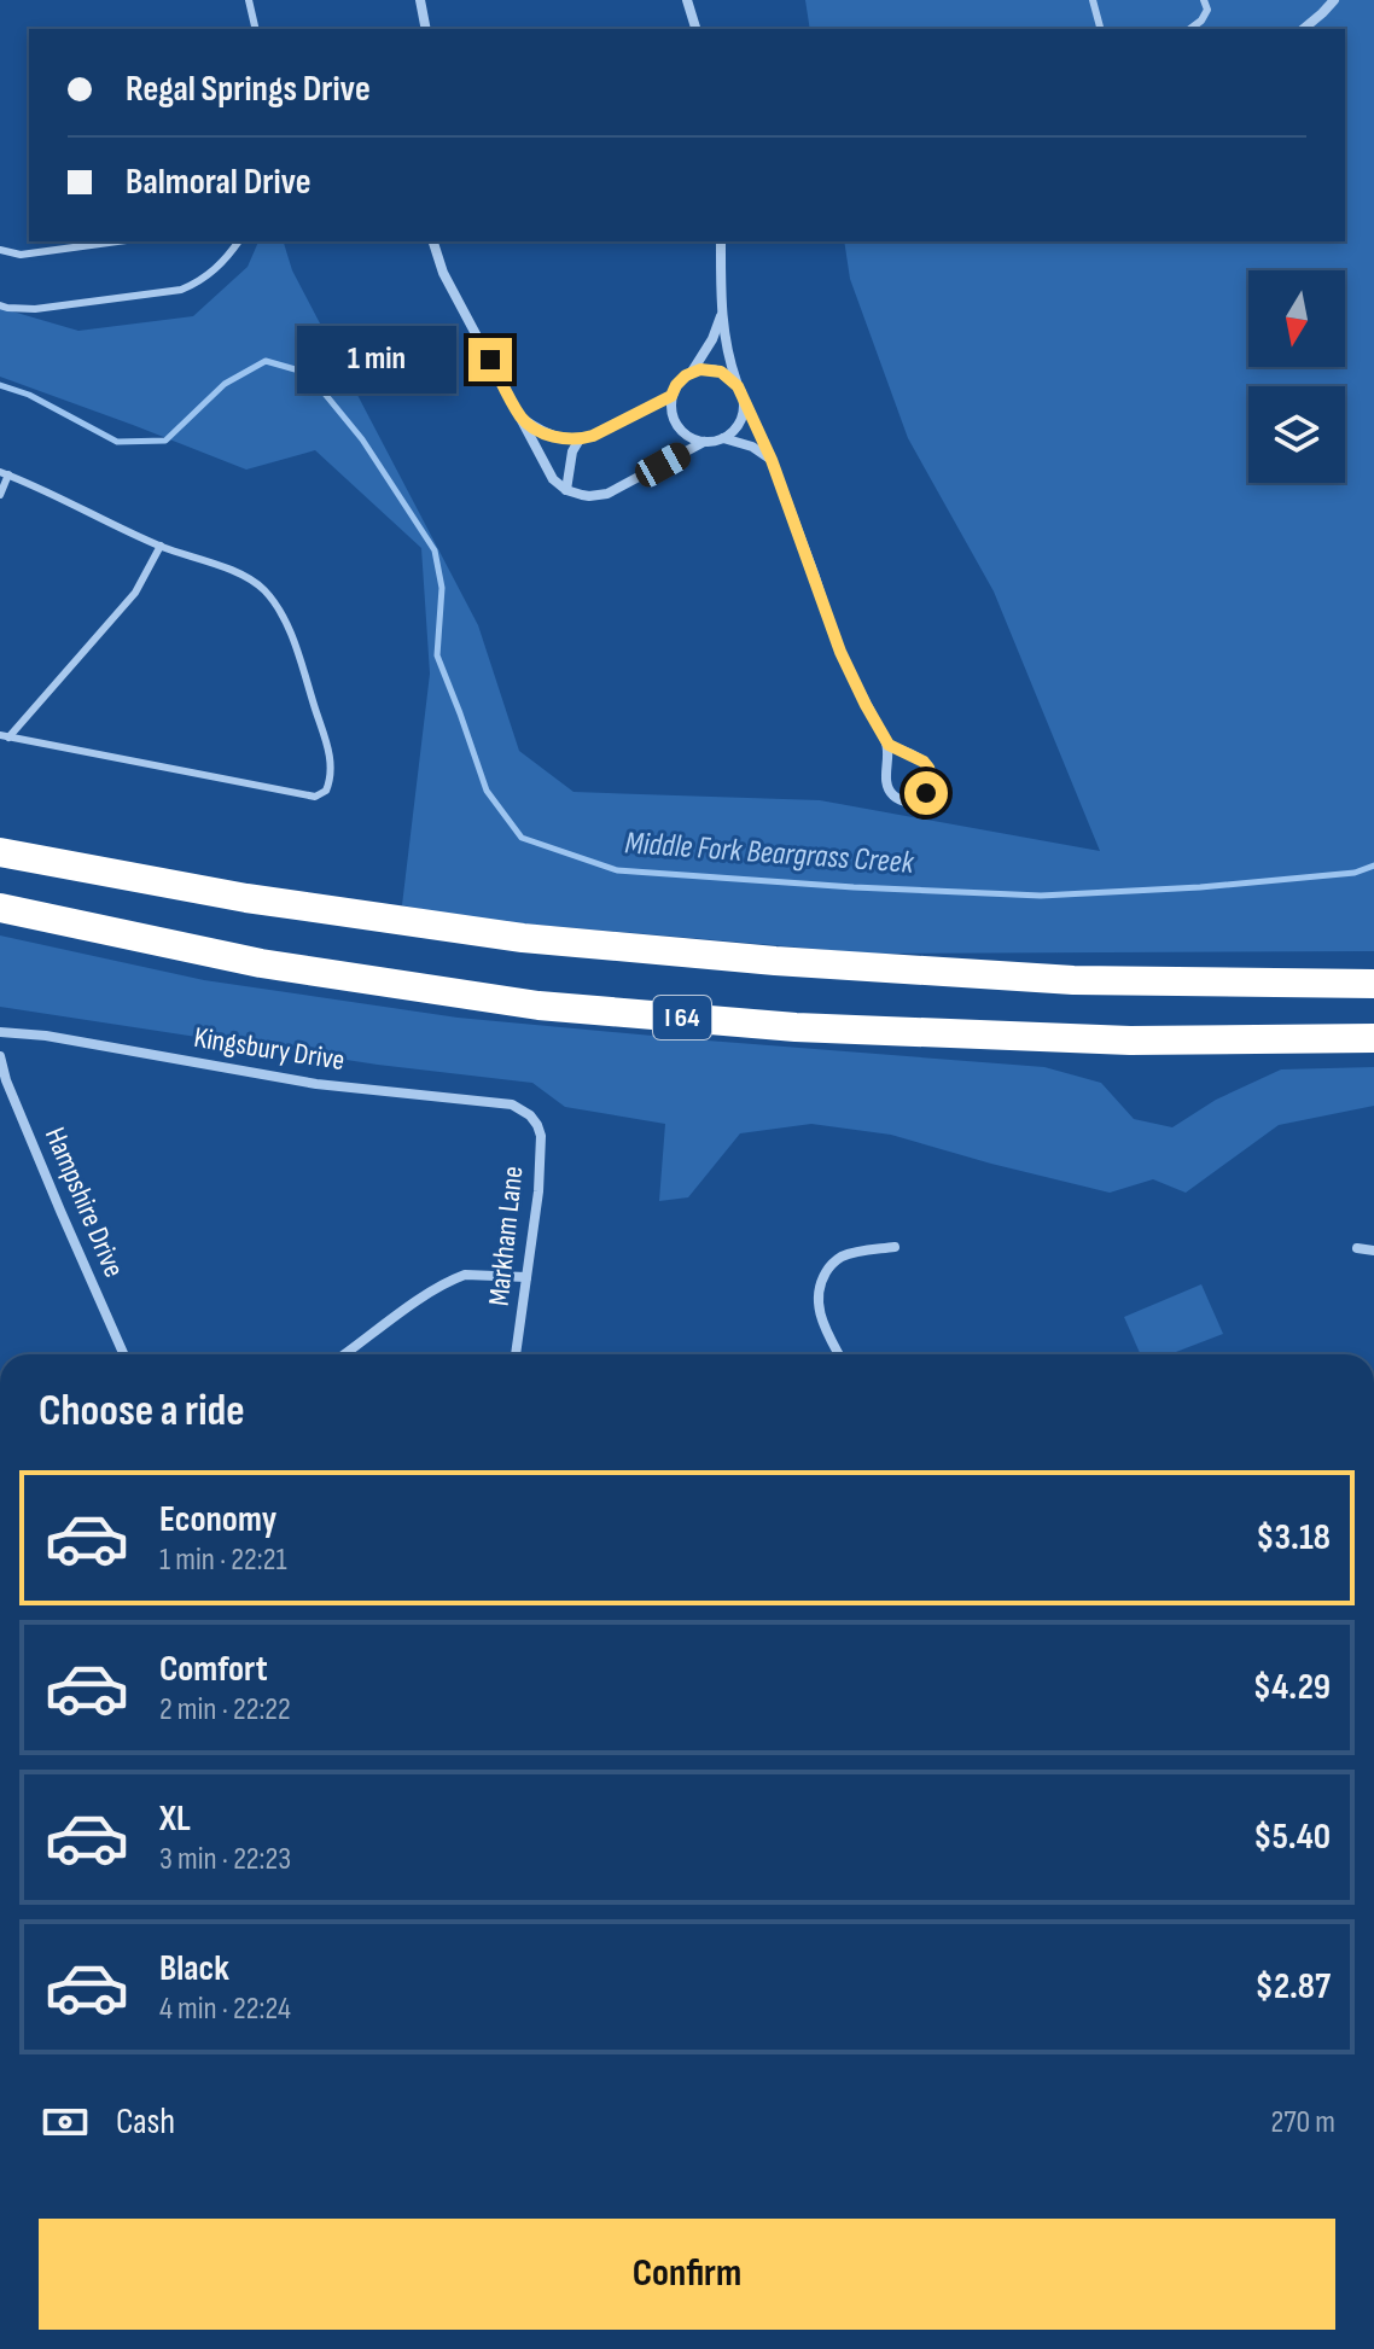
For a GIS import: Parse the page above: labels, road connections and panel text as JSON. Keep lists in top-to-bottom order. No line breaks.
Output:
{"streets":{"highway":["I 64"],"street":["Kingsbury Drive","Hampshire Drive","Markham Lane"]},"crossings":[["Kingsbury Drive","Markham Lane"]],"water":["Middle Fork Beargrass Creek"],"north":"bottom","page":{"banner":["Regal Springs Drive","Balmoral Drive"],"bubble":"1 min","heading":"Choose a ride","list":[{"name":"Economy","note":"1 min · 22:21","value":"$3.18"},{"name":"Comfort","note":"2 min · 22:22","value":"$4.29"},{"name":"XL","note":"3 min · 22:23","value":"$5.40"},{"name":"Black","note":"4 min · 22:24","value":"$2.87"}],"pay":["Cash","270 m"],"buttons":"Confirm"}}
